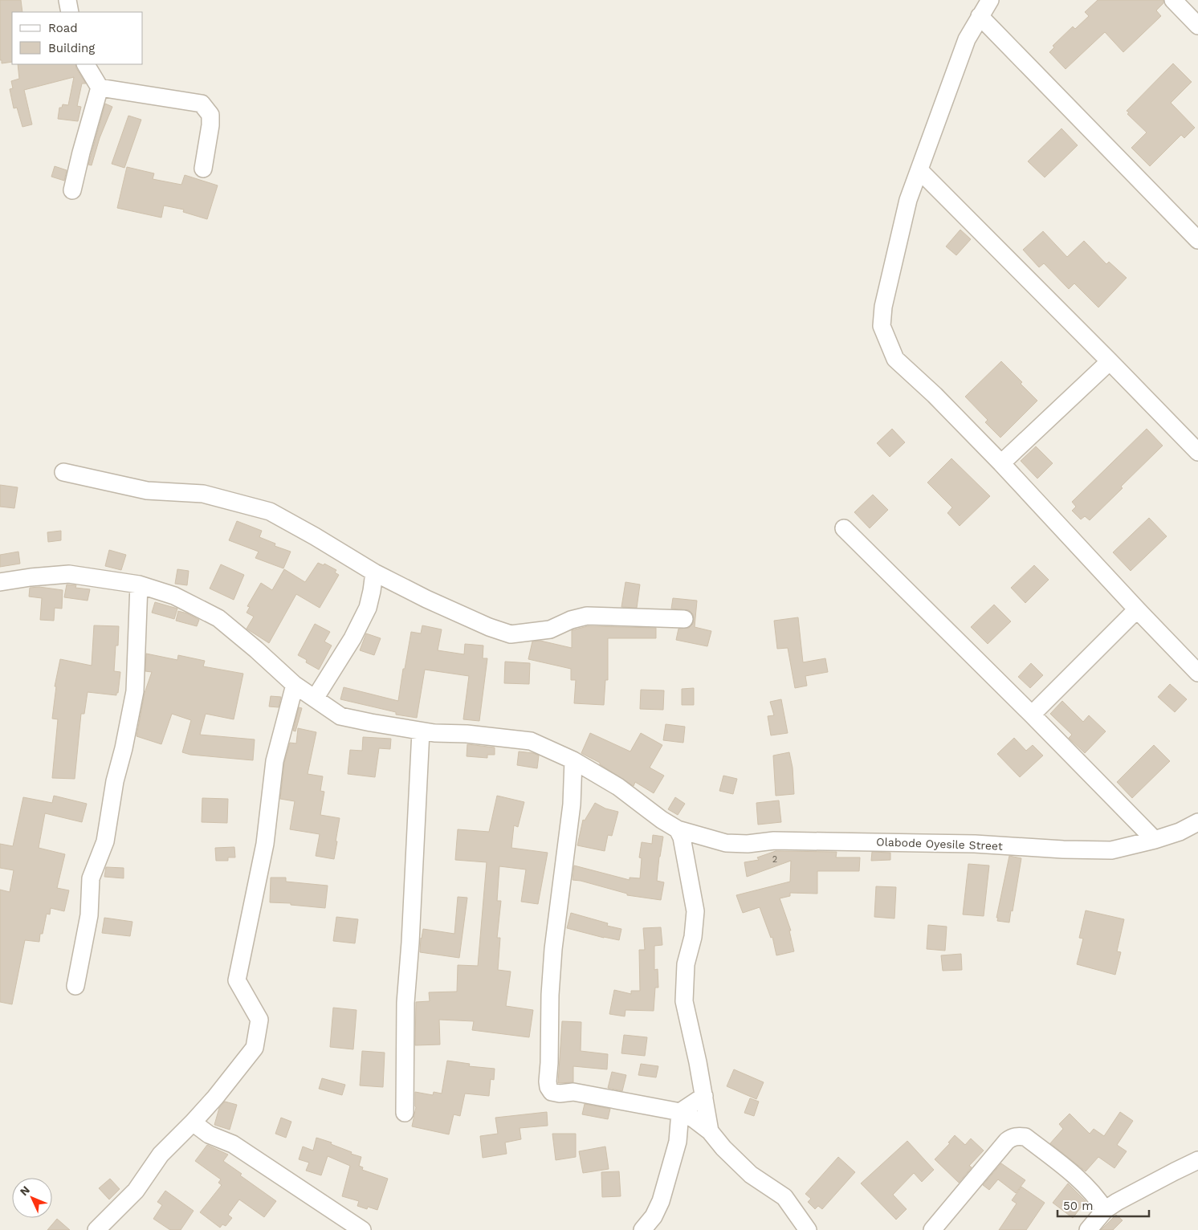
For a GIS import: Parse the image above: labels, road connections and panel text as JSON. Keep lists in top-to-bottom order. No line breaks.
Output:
{"streets":{"street":["Olabode Oyesile Street"]},"house_numbers":["2"],"legend":["Road","Building"],"scale_bar":"50 m","north":"top left"}
